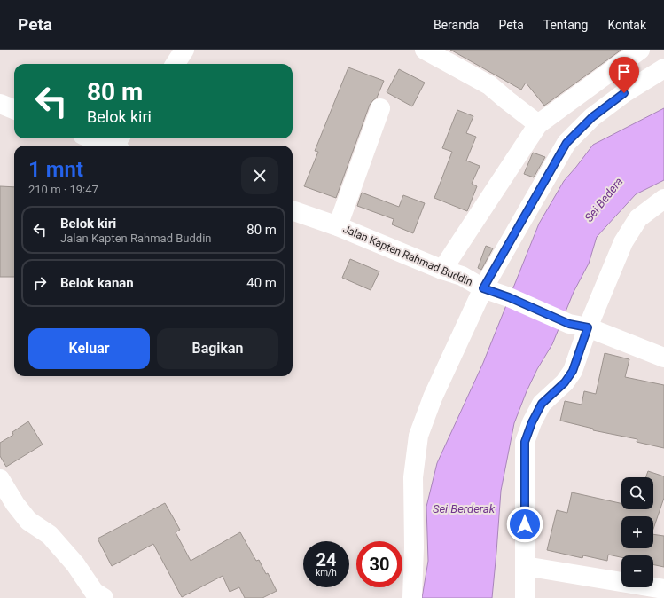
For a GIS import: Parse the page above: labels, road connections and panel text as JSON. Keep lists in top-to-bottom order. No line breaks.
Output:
{"streets":{"street":["Jalan Kapten Rahmad Buddin"]},"water":["Sei Bedera","Sei Berderak"],"page":{"header":"Peta","nav":["Beranda","Peta","Tentang","Kontak"],"turn":["80 m","Belok kiri"],"heading":["1 mnt","210 m · 19:47"],"list":[{"name":"Belok kiri","note":"Jalan Kapten Rahmad Buddin","value":"80 m"},{"name":"Belok kanan","value":"40 m"}],"buttons":["Keluar","Bagikan"],"map_buttons":["+","−"],"speed":"24 km/h","limit":"30"}}
